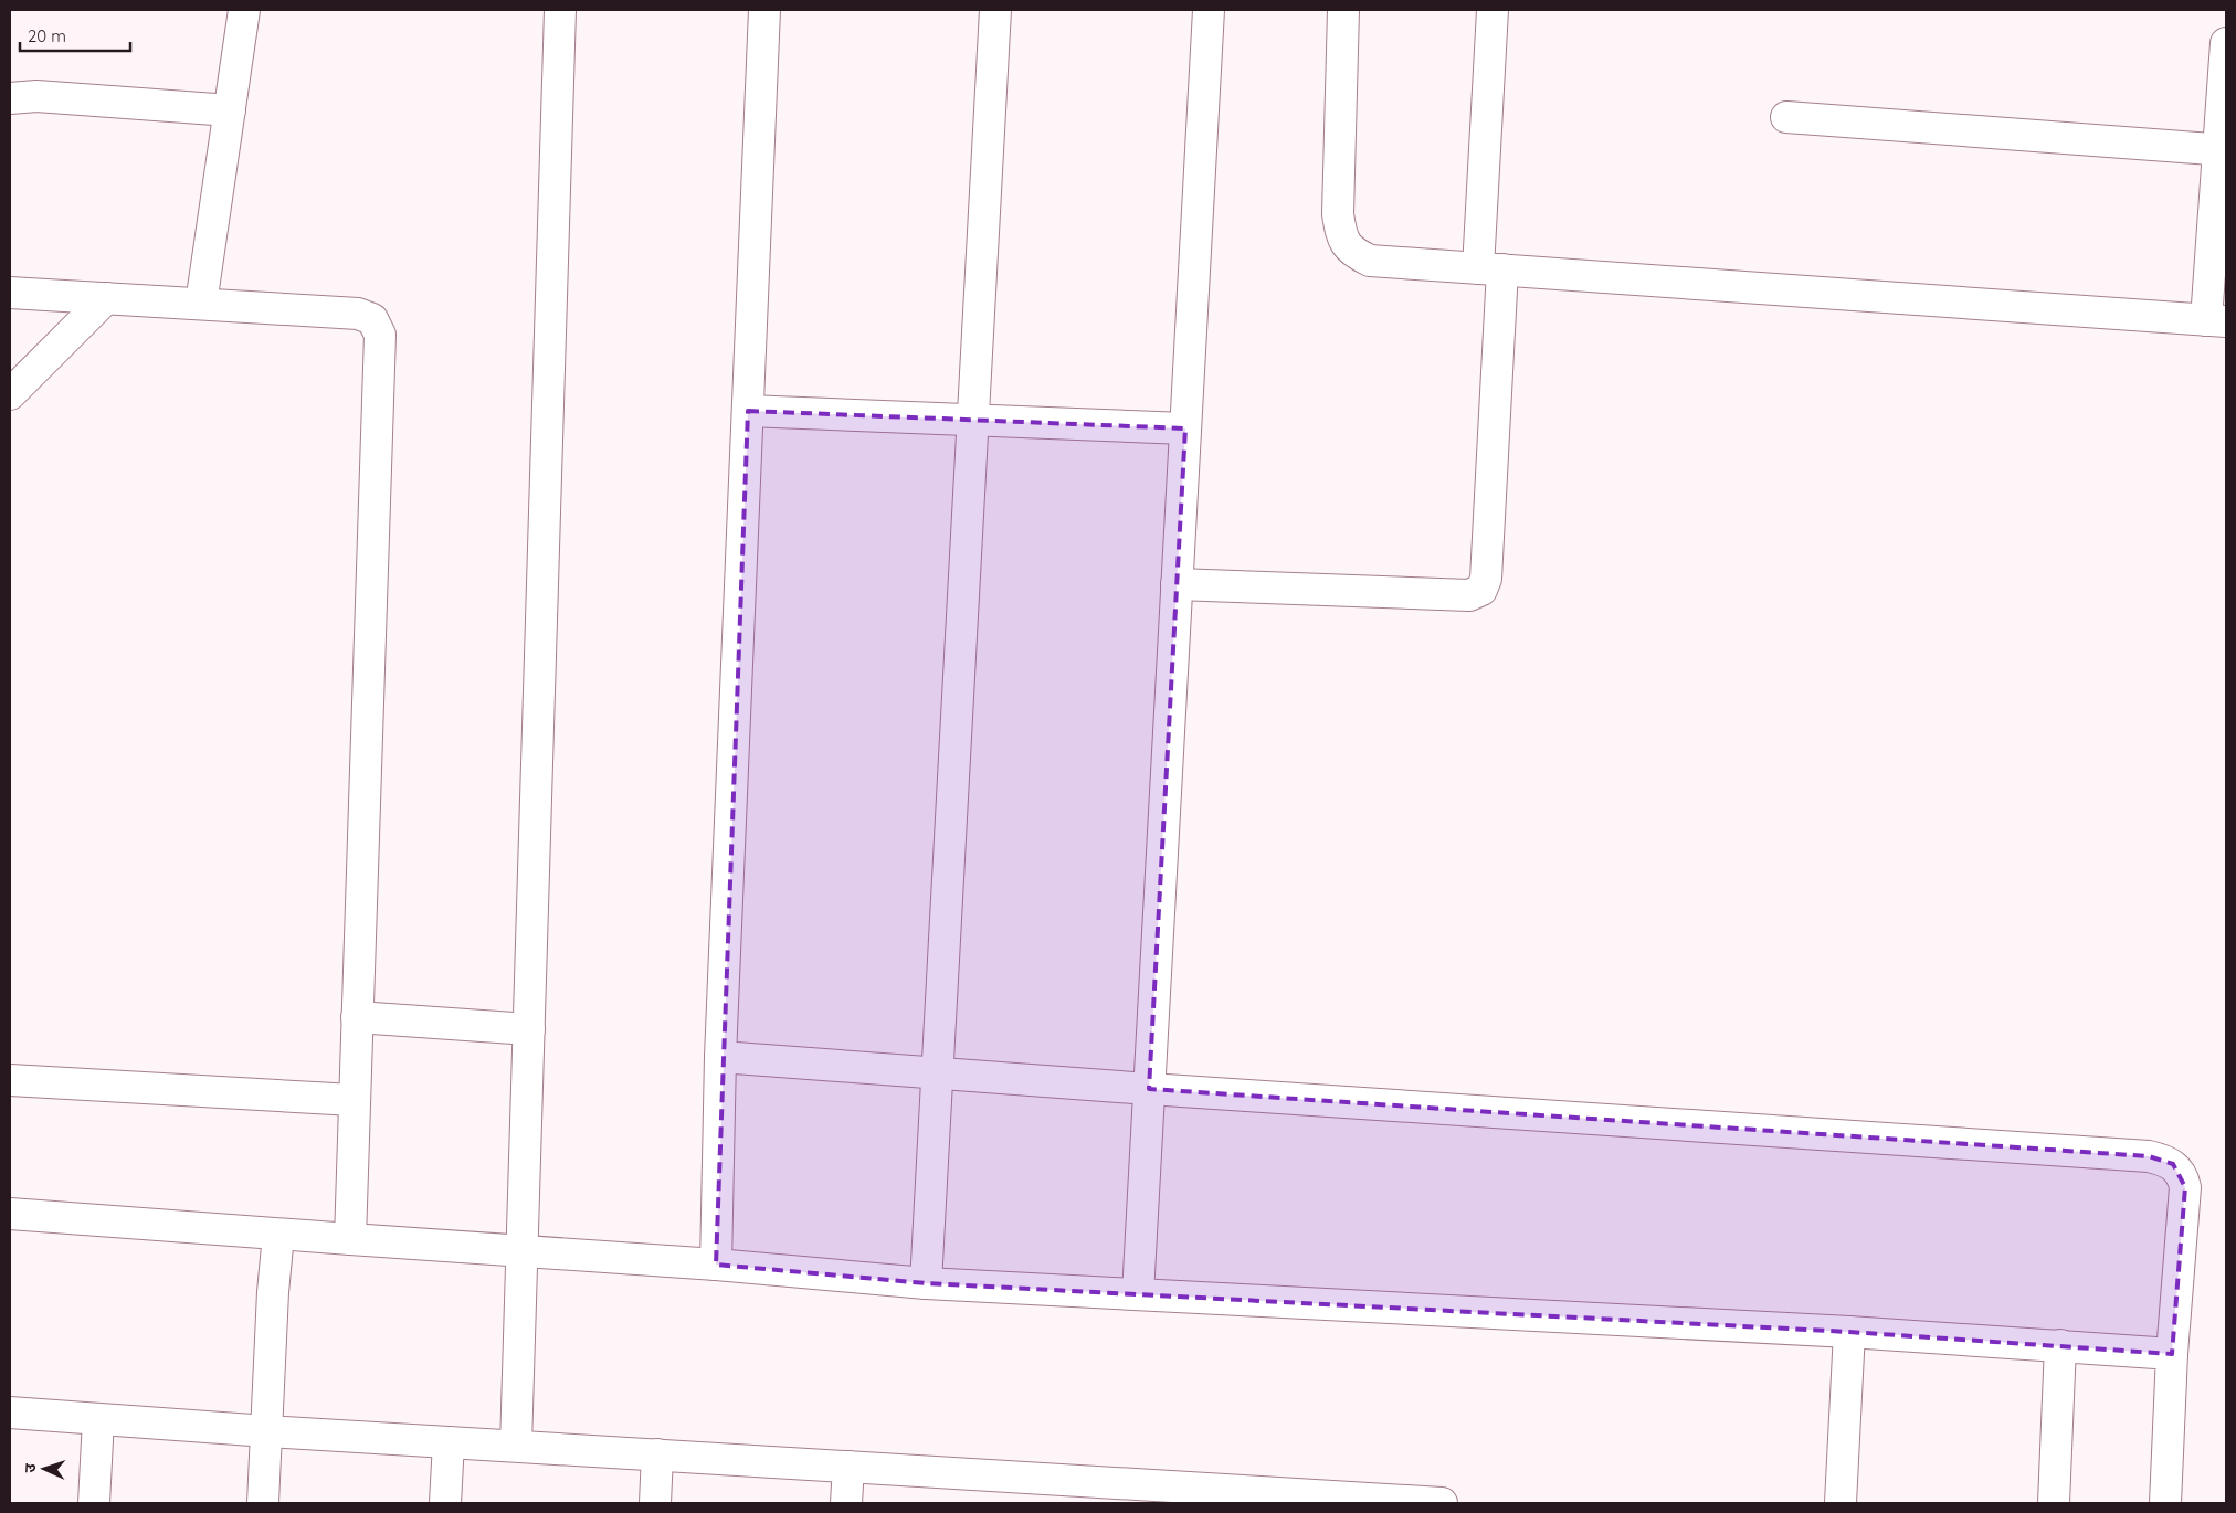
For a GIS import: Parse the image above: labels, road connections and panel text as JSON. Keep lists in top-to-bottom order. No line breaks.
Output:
{"scale_bar":"20 m","north":"left"}
